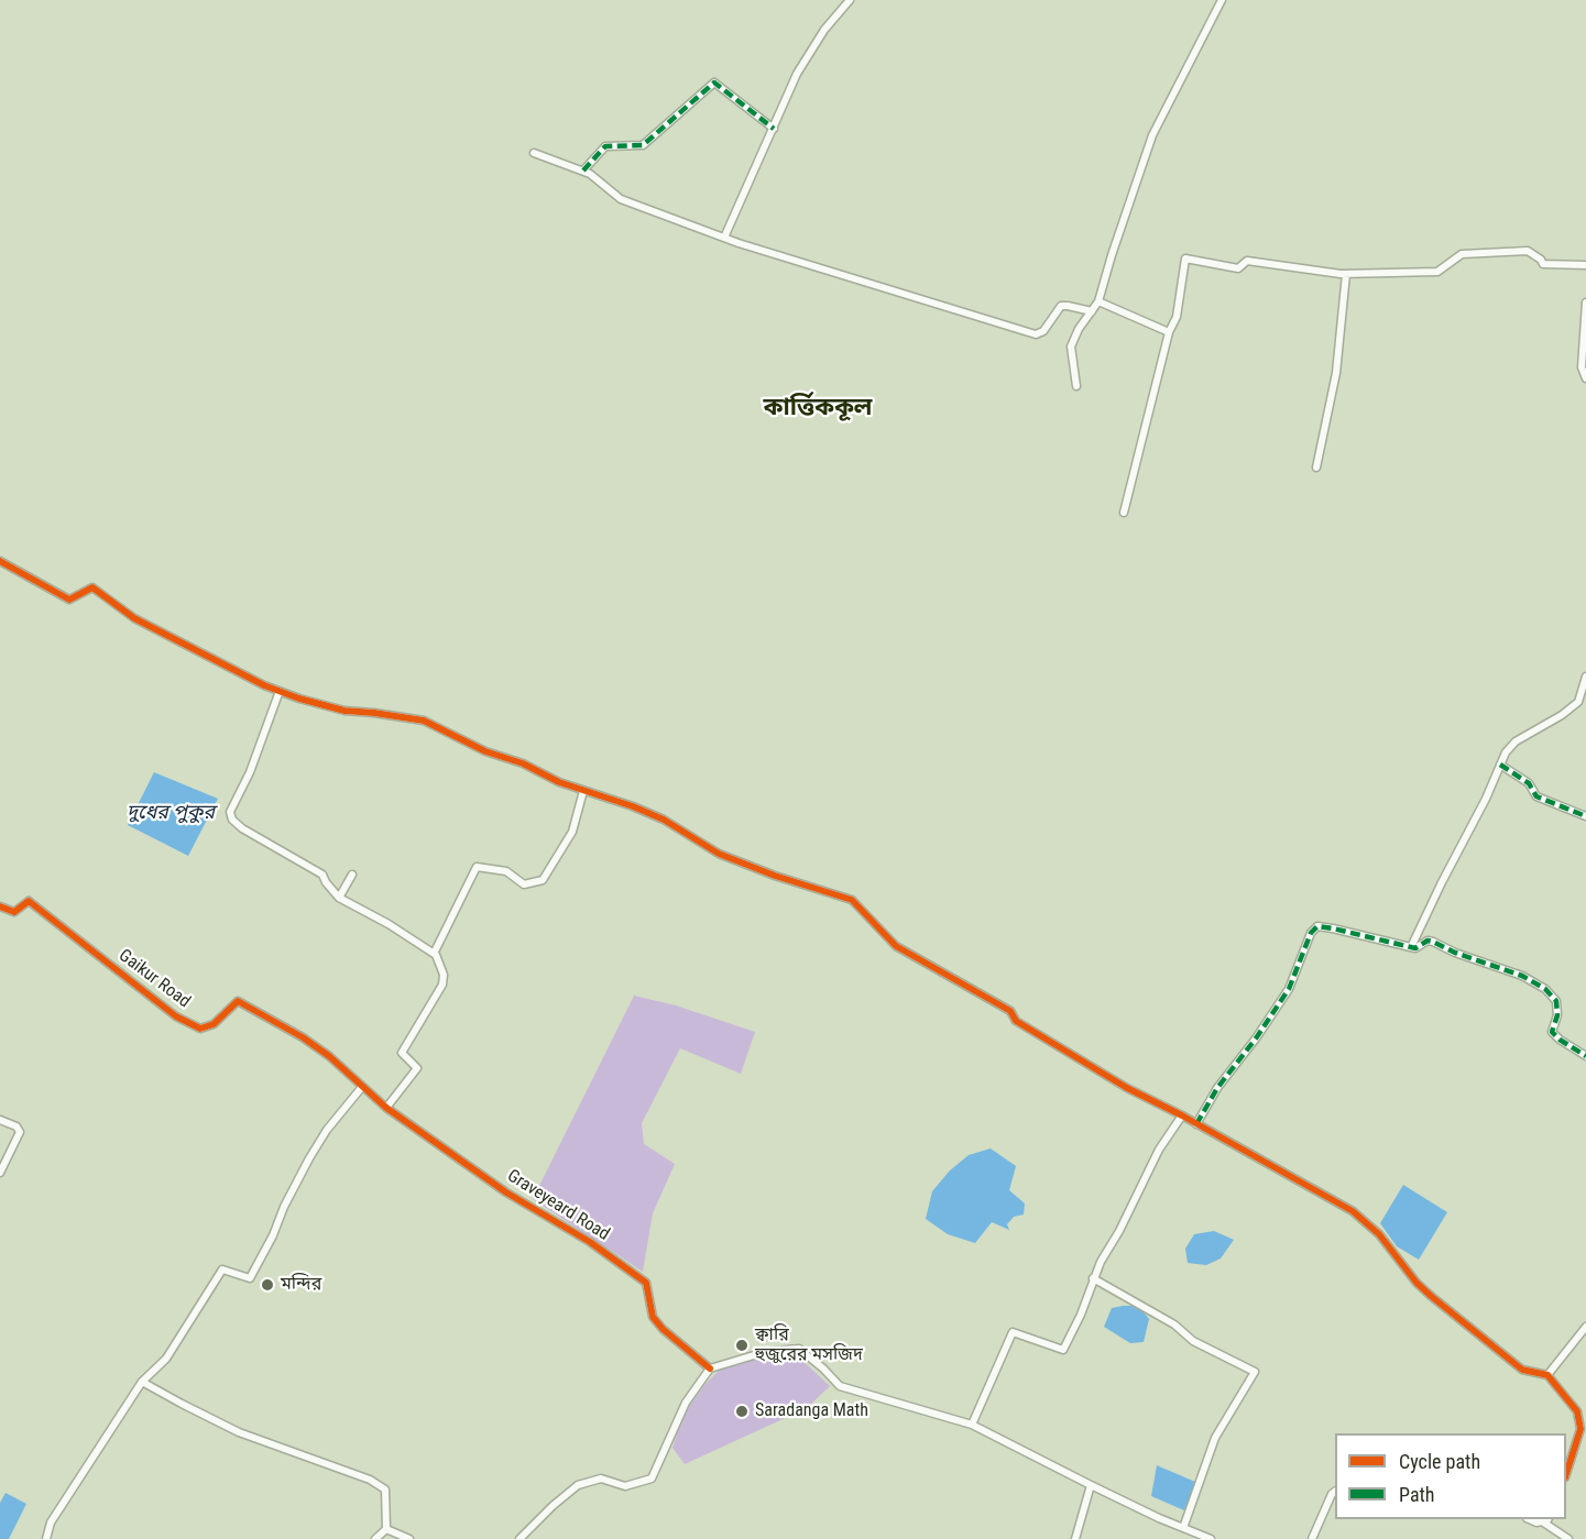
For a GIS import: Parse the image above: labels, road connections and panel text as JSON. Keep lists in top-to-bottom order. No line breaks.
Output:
{"streets":{"street":["Gaikur Road","Graveyeard Road"]},"crossings":[["Gaikur Road","Graveyeard Road"]],"districts":["কার্ত্তিককূল"],"water":["দুধের পুকুর"],"places":["মন্দির","ক্বারি হুজুরের মসজিদ","Saradanga Math"],"legend":["Cycle path","Path"]}
